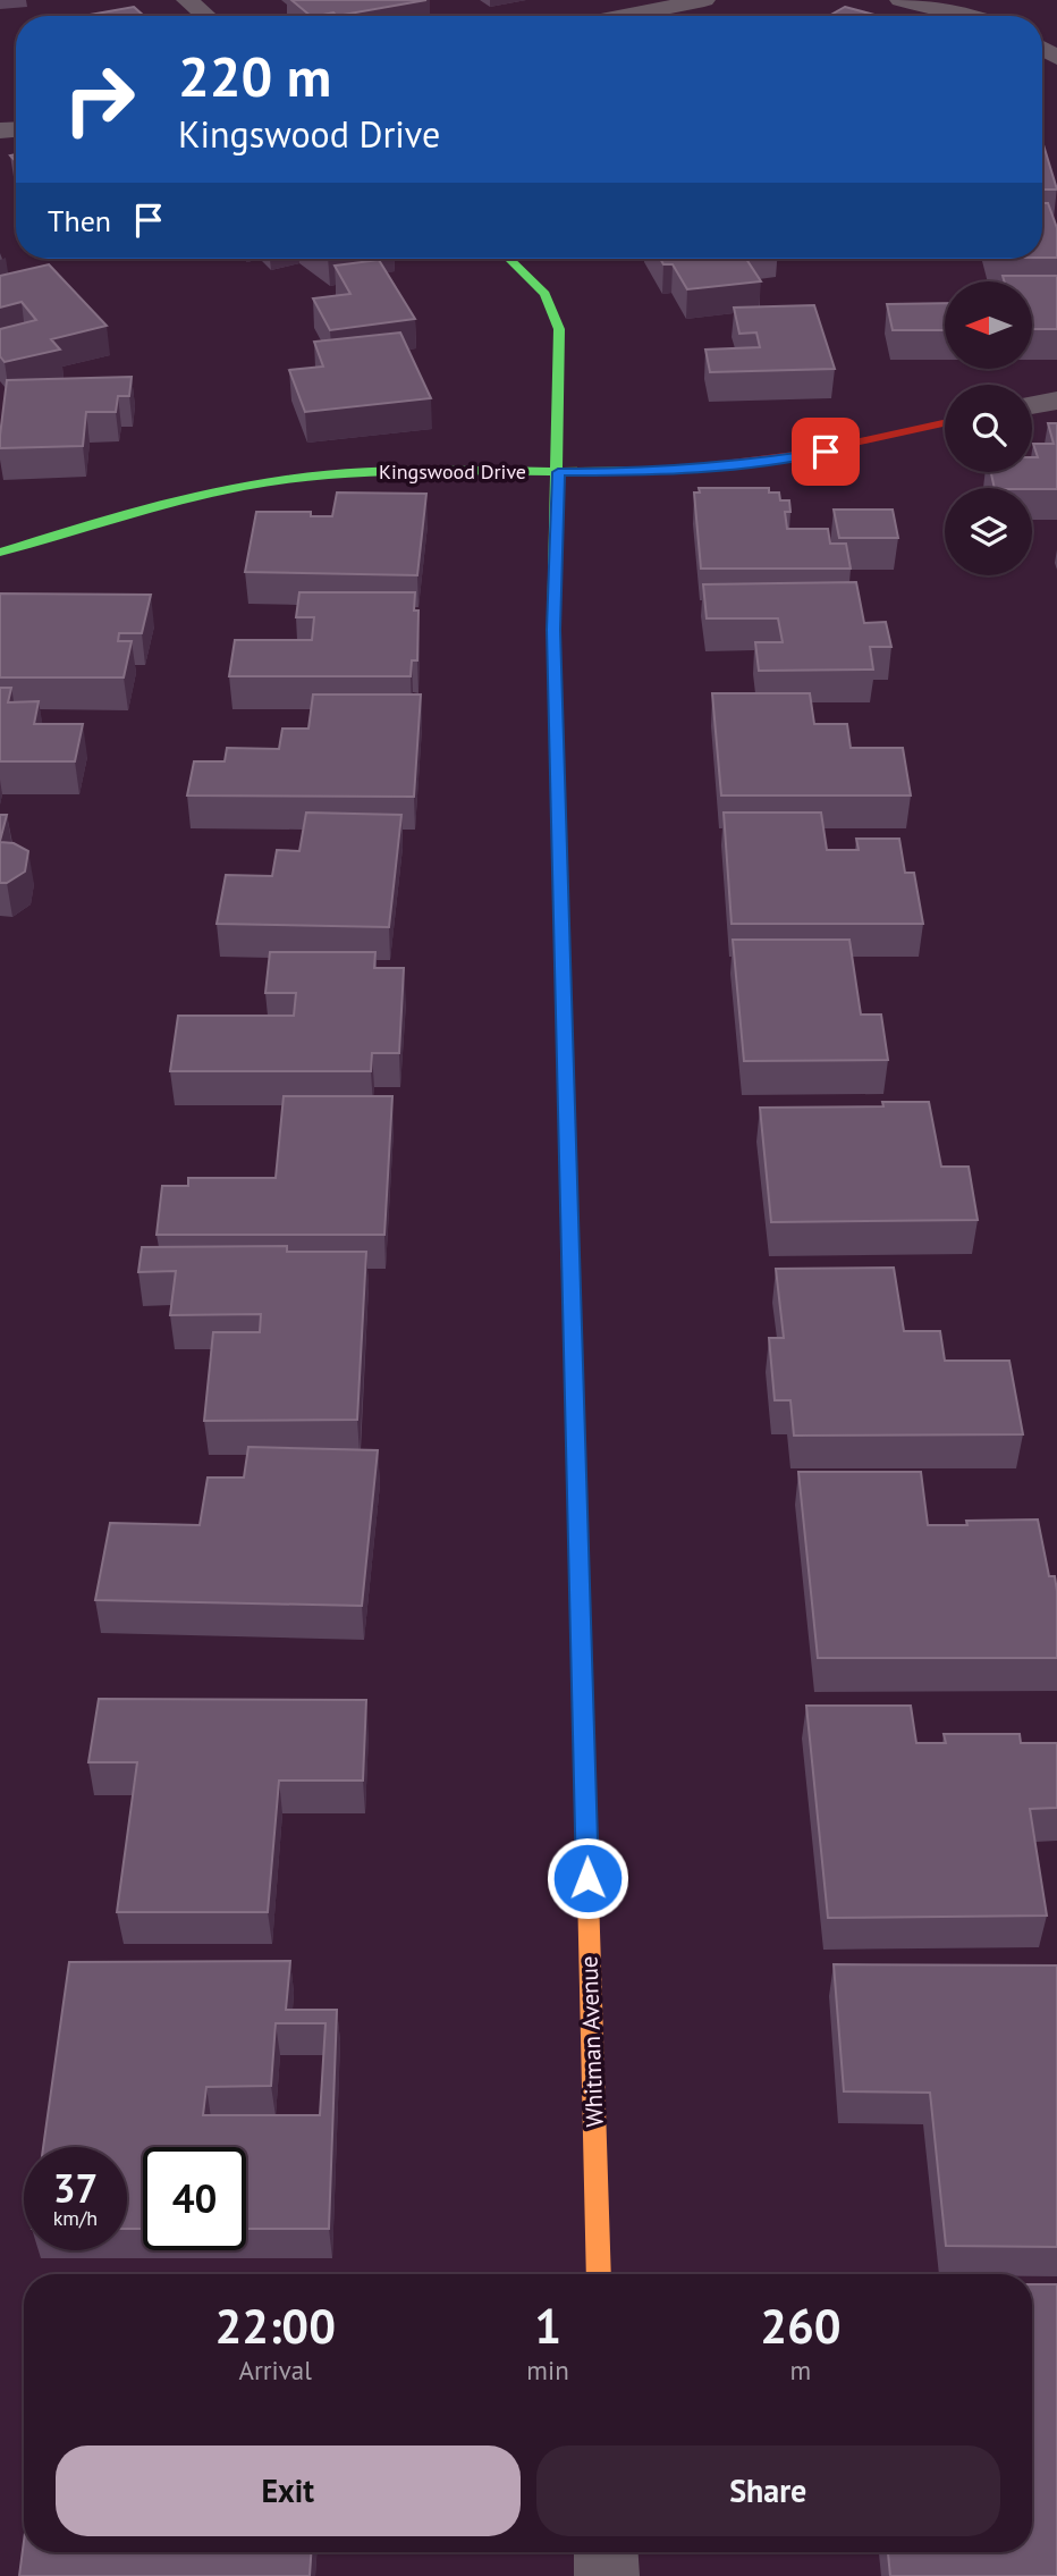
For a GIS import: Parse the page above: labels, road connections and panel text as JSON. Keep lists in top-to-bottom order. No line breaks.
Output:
{"streets":{"street":["Kingswood Drive","Whitman Avenue"]},"crossings":[["Kingswood Drive","Whitman Avenue"]],"north":"left","page":{"turn":["220 m","Kingswood Drive"],"then":"Then","speed":"37 km/h","limit":"40","eta":["22:00","Arrival","1","min","260","m"],"buttons":["Exit","Share"]}}
